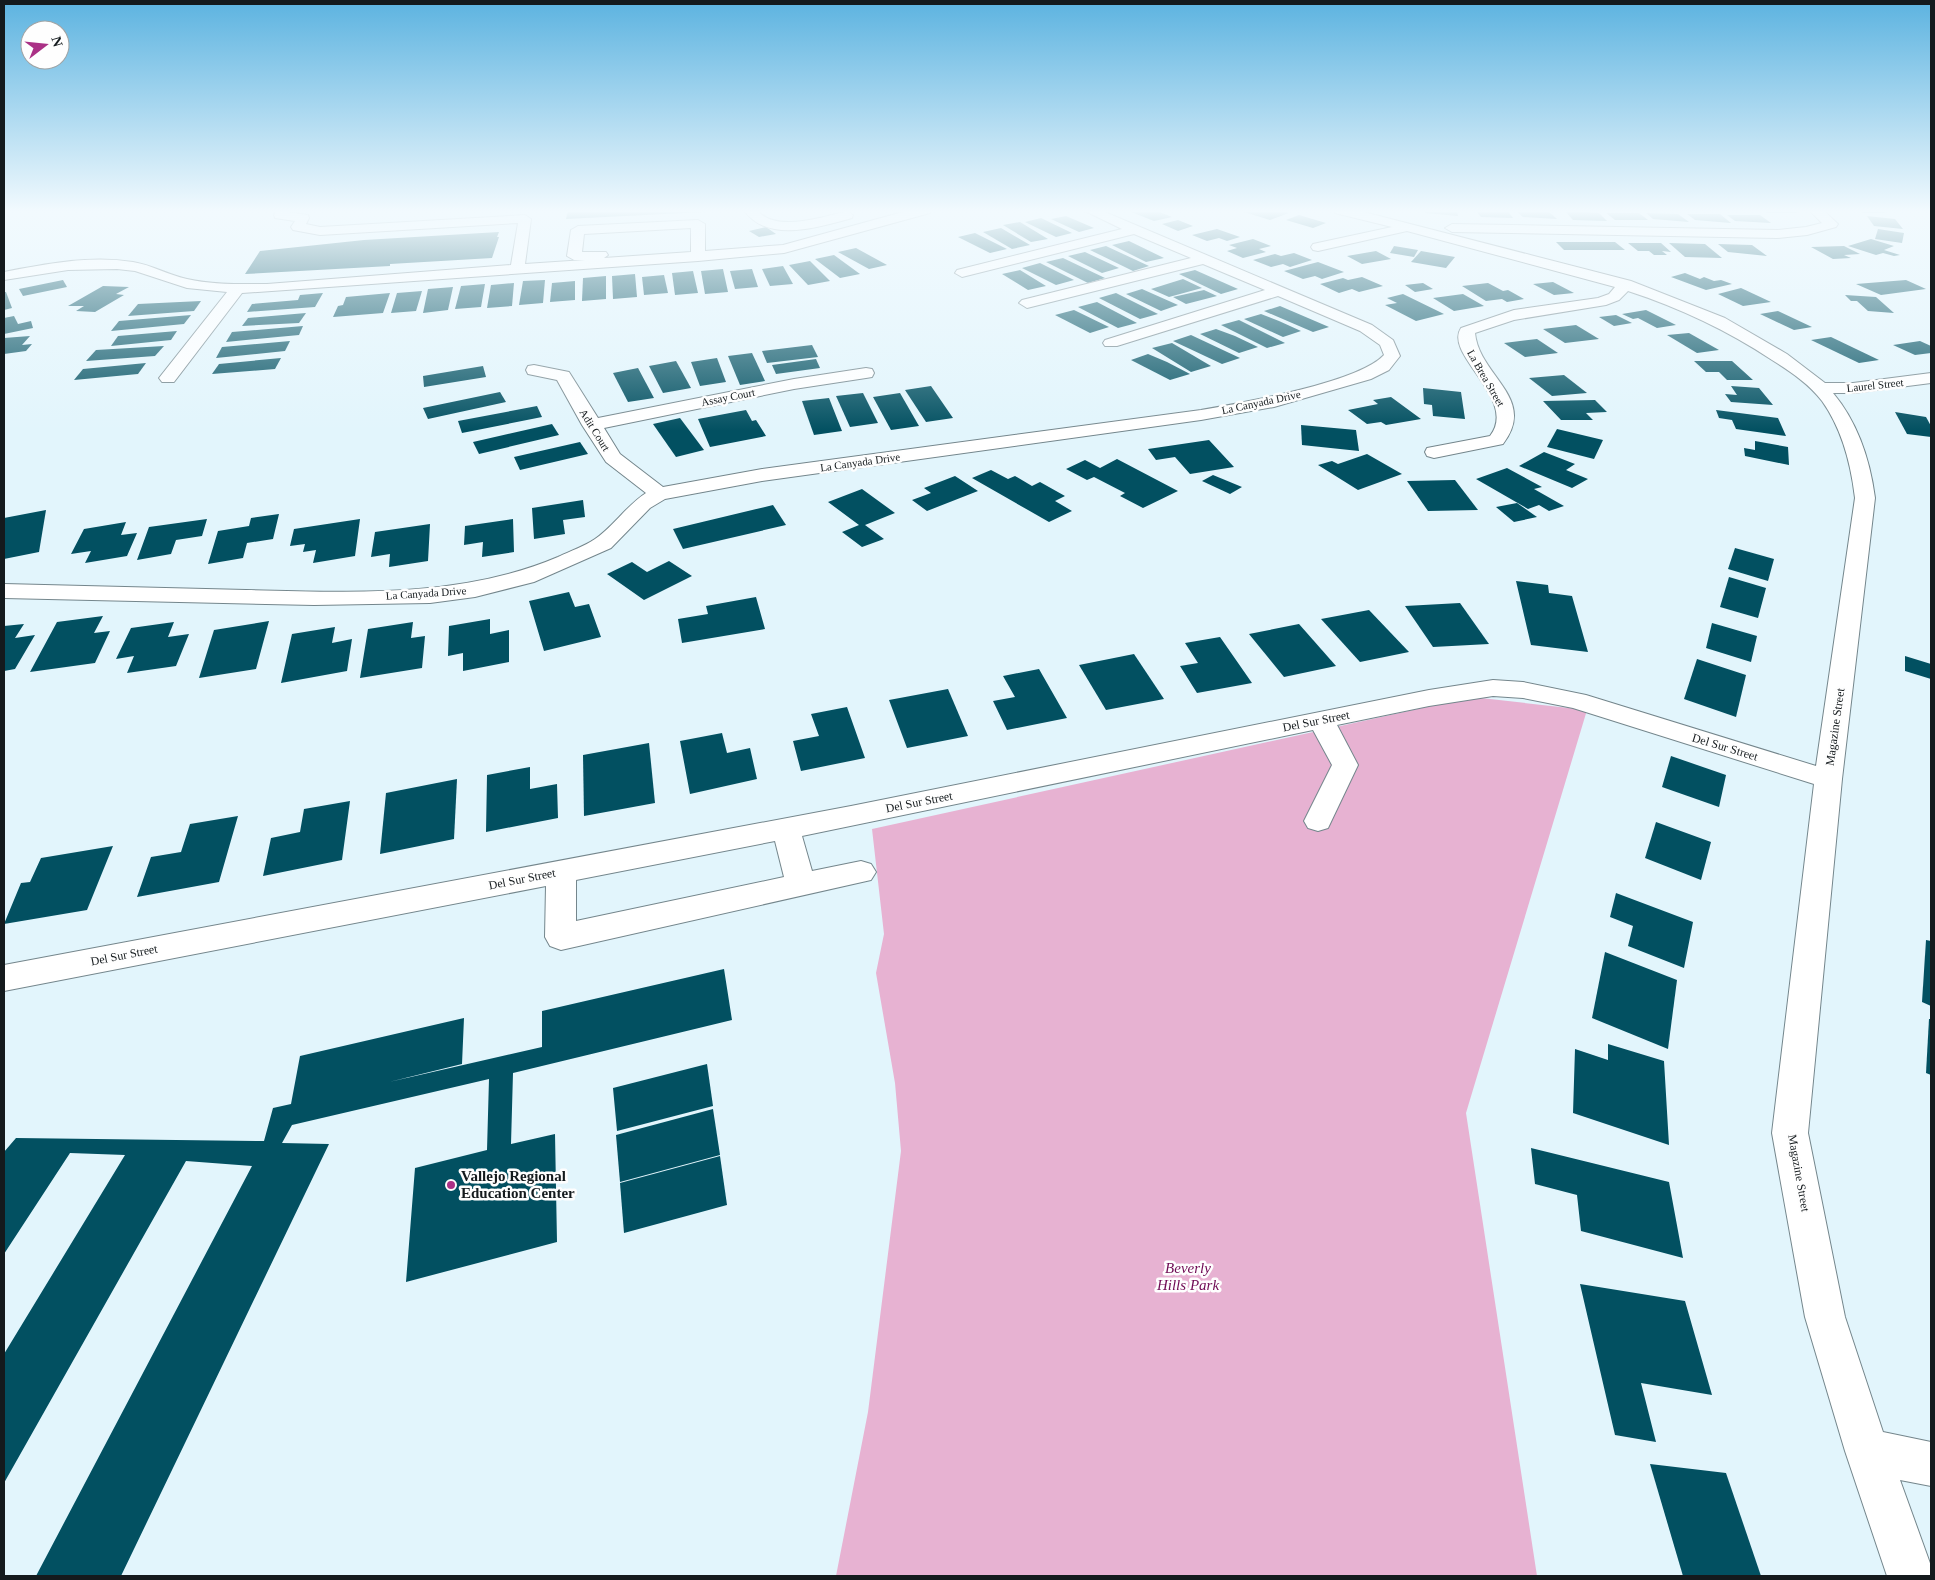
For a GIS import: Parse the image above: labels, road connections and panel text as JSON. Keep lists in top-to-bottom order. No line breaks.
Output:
{"streets":{"street":["La Brea Street","Laurel Street","Assay Court","La Canyada Drive","Adit Court","Del Sur Street","Magazine Street"]},"crossings":[["La Brea Street","Magazine Street"],["Laurel Street","Magazine Street"],["Assay Court","Adit Court"],["La Canyada Drive","Adit Court"],["Del Sur Street","Magazine Street"]],"parks":["Beverly Hills Park"],"places":["Vallejo Regional Education Center"],"north":"right"}
